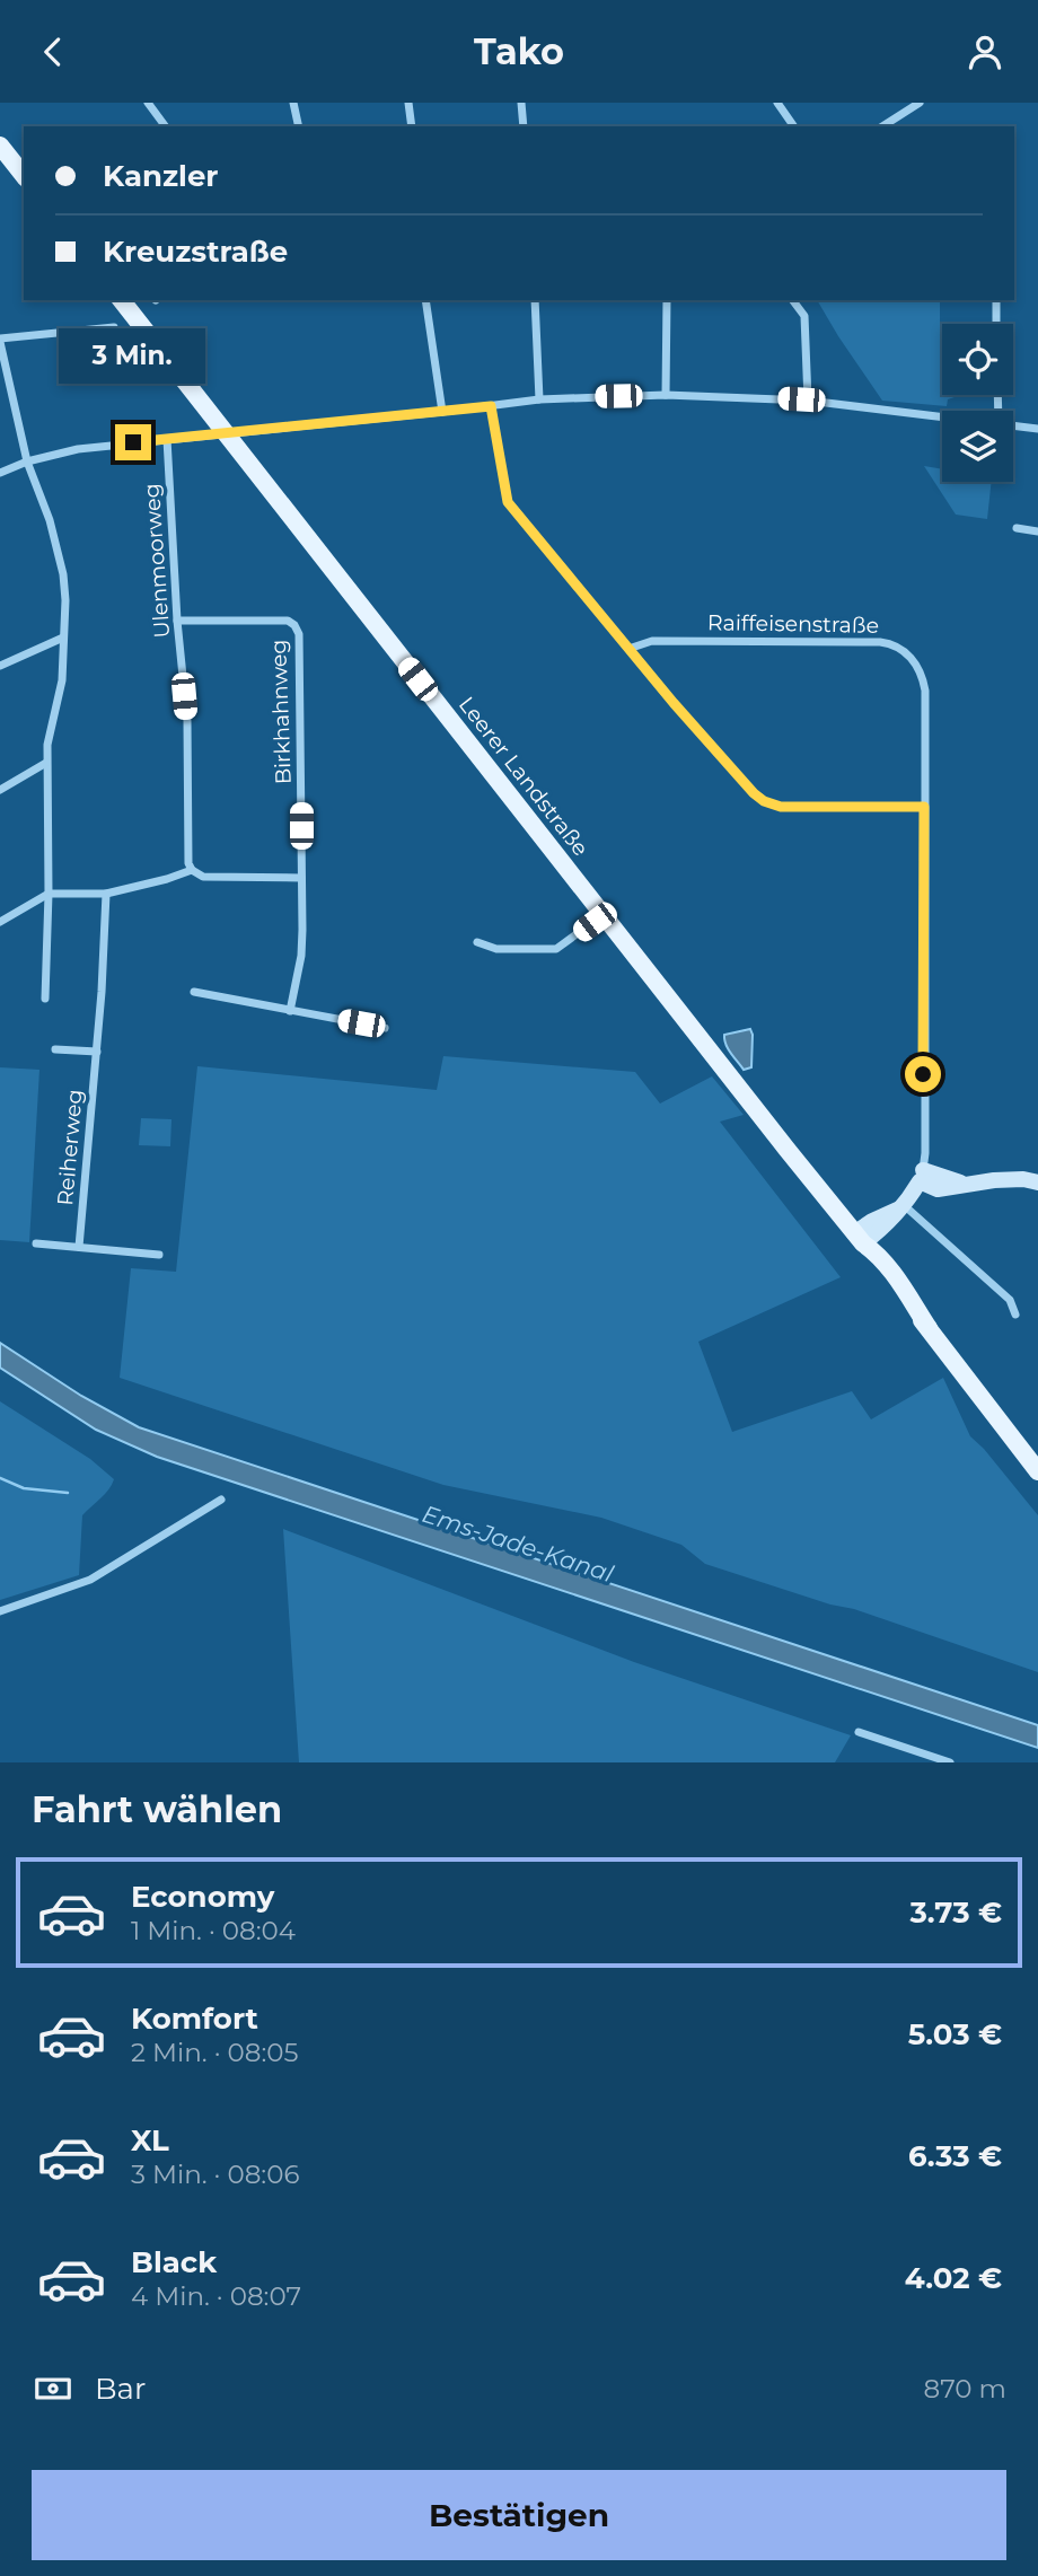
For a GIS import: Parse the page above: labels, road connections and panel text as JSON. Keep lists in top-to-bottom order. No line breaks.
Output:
{"streets":{"main road":["Leerer Landstraße"],"street":["Ulenmoorweg","Raiffeisenstraße","Birkhahnweg","Reiherweg"]},"crossings":[["Ulenmoorweg","Birkhahnweg"]],"water":["Ems-Jade-Kanal"],"page":{"header":"Tako","banner":["Kanzler","Kreuzstraße"],"bubble":"3 Min.","heading":"Fahrt wählen","list":[{"name":"Economy","note":"1 Min. · 08:04","value":"3.73 €"},{"name":"Komfort","note":"2 Min. · 08:05","value":"5.03 €"},{"name":"XL","note":"3 Min. · 08:06","value":"6.33 €"},{"name":"Black","note":"4 Min. · 08:07","value":"4.02 €"}],"pay":["Bar","870 m"],"buttons":"Bestätigen"}}
